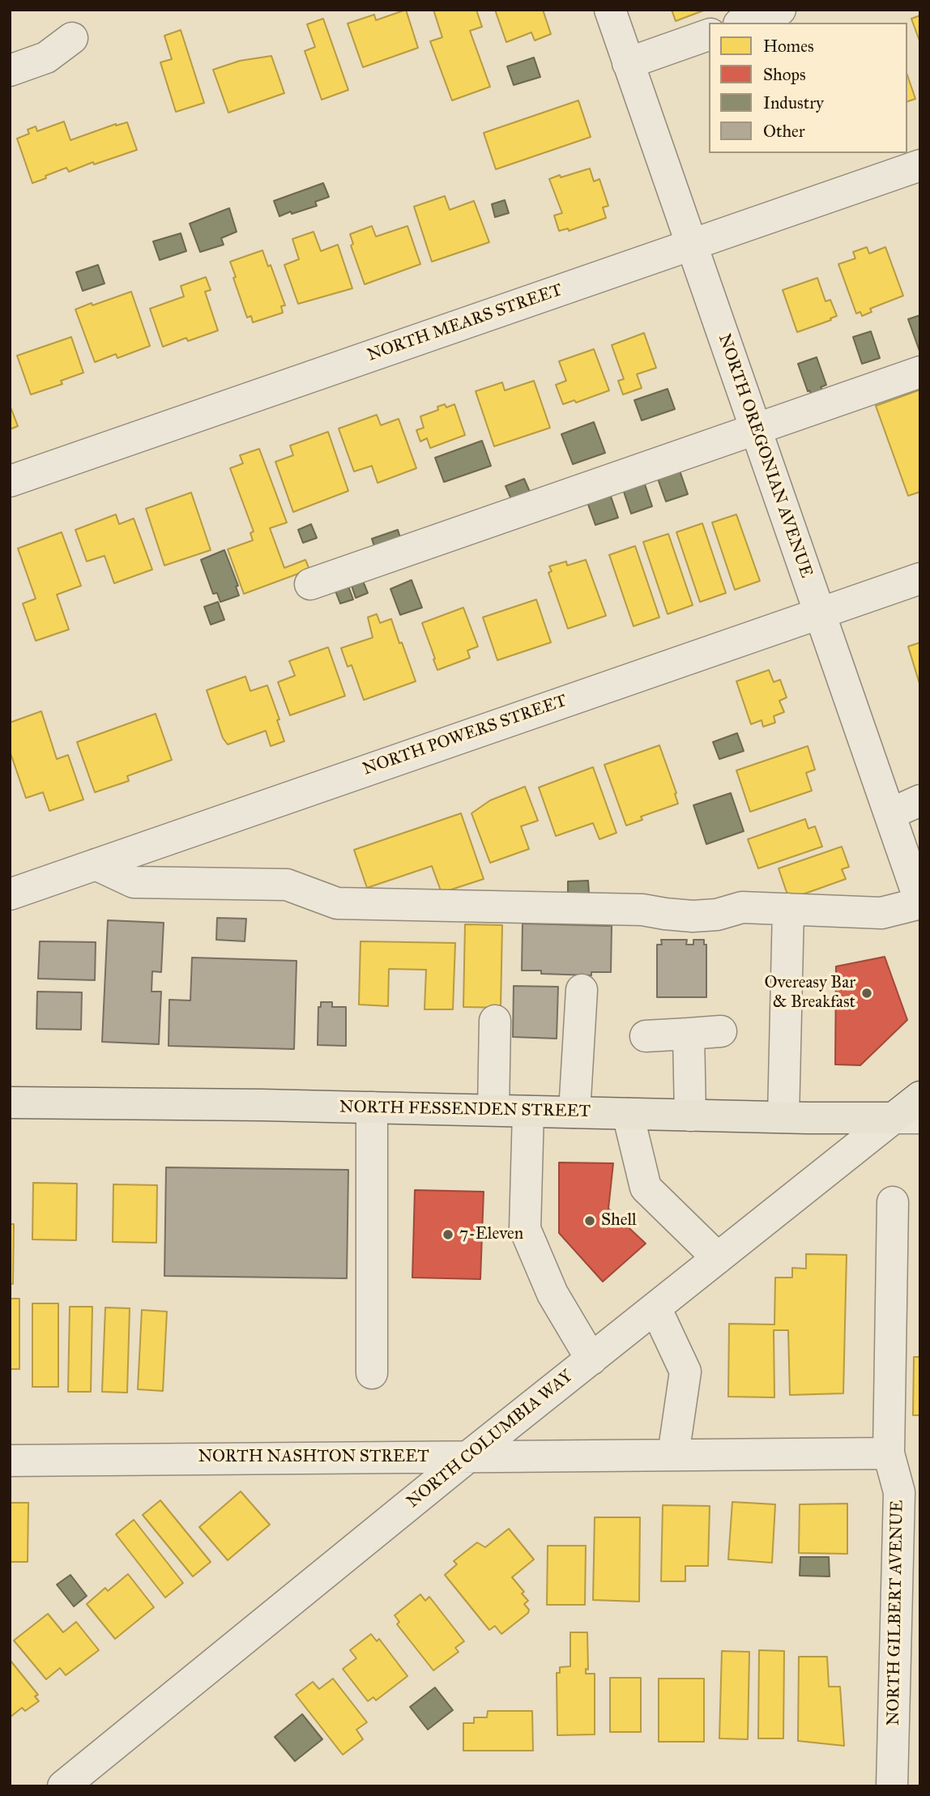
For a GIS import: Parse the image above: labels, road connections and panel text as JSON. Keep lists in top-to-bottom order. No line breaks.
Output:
{"streets":{"main road":["NORTH FESSENDEN STREET","NORTH COLUMBIA WAY"],"street":["NORTH MEARS STREET","NORTH OREGONIAN AVENUE","NORTH POWERS STREET","NORTH NASHTON STREET","NORTH GILBERT AVENUE"]},"crossings":[["NORTH MEARS STREET","NORTH OREGONIAN AVENUE"],["NORTH OREGONIAN AVENUE","NORTH POWERS STREET"],["NORTH FESSENDEN STREET","NORTH COLUMBIA WAY"],["NORTH COLUMBIA WAY","NORTH NASHTON STREET"],["NORTH NASHTON STREET","NORTH GILBERT AVENUE"]],"places":["Overeasy Bar & Breakfast","Shell","7-Eleven"],"legend":["Homes","Shops","Industry","Other"]}
